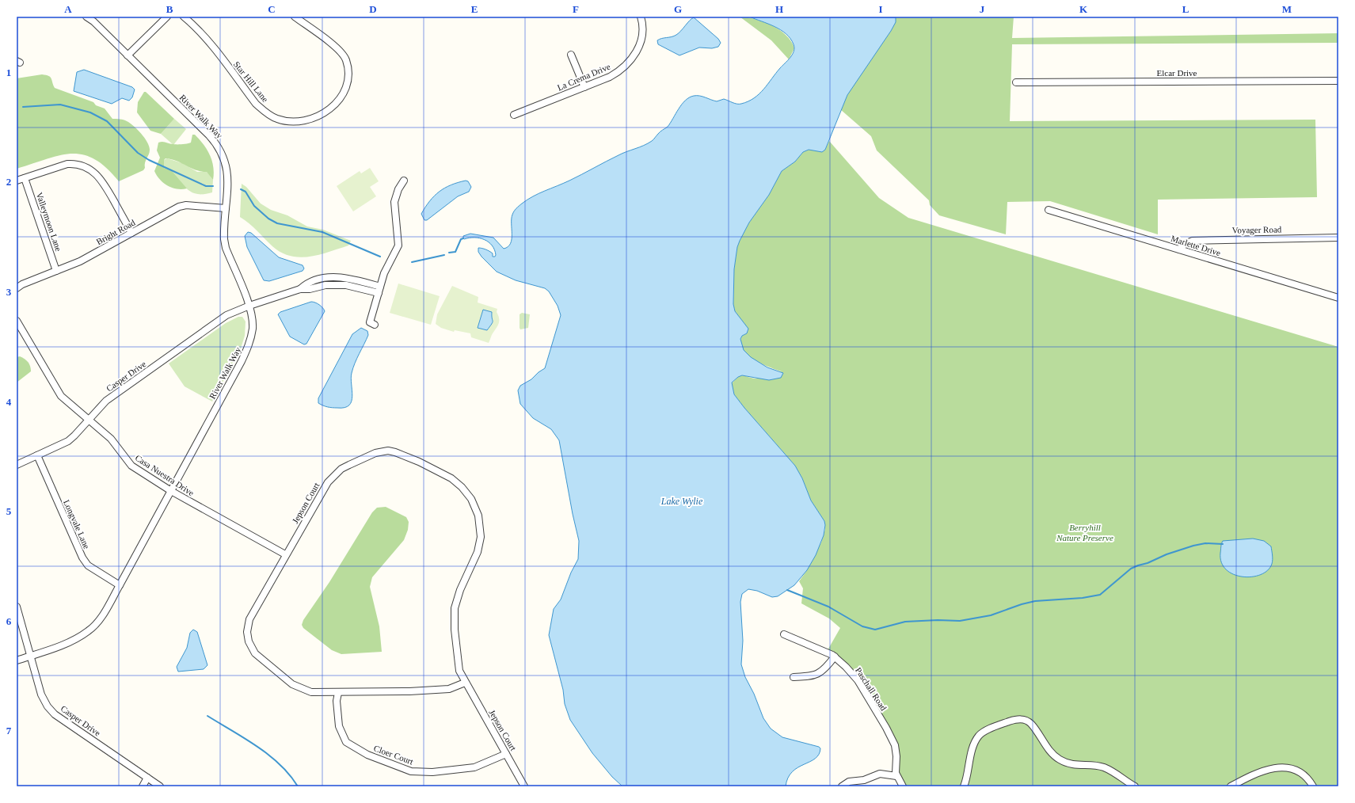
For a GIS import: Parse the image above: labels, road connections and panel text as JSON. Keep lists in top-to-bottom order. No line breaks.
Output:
{"streets":{"street":["Elcar Drive","La Crema Drive","Star Hill Lane","River Walk Way","Valleymoon Lane","Voyager Road","Bright Road","Marlette Drive","Casper Drive","Casa Nuestra Drive","Jepson Court","Longvale Lane","Paschall Road","Cloer Court"]},"crossings":[["River Walk Way","Bright Road"],["River Walk Way","Casper Drive"],["River Walk Way","Casa Nuestra Drive"],["River Walk Way","Longvale Lane"],["Valleymoon Lane","Bright Road"],["Voyager Road","Marlette Drive"],["Casper Drive","Casa Nuestra Drive"],["Casper Drive","Longvale Lane"],["Casa Nuestra Drive","Jepson Court"],["Jepson Court","Cloer Court"]],"water":["Lake Wylie"],"parks":["Berryhill Nature Preserve"],"grid":{"columns":["A","B","C","D","E","F","G","H","I","J","K","L","M"],"rows":["1","2","3","4","5","6","7"]}}
